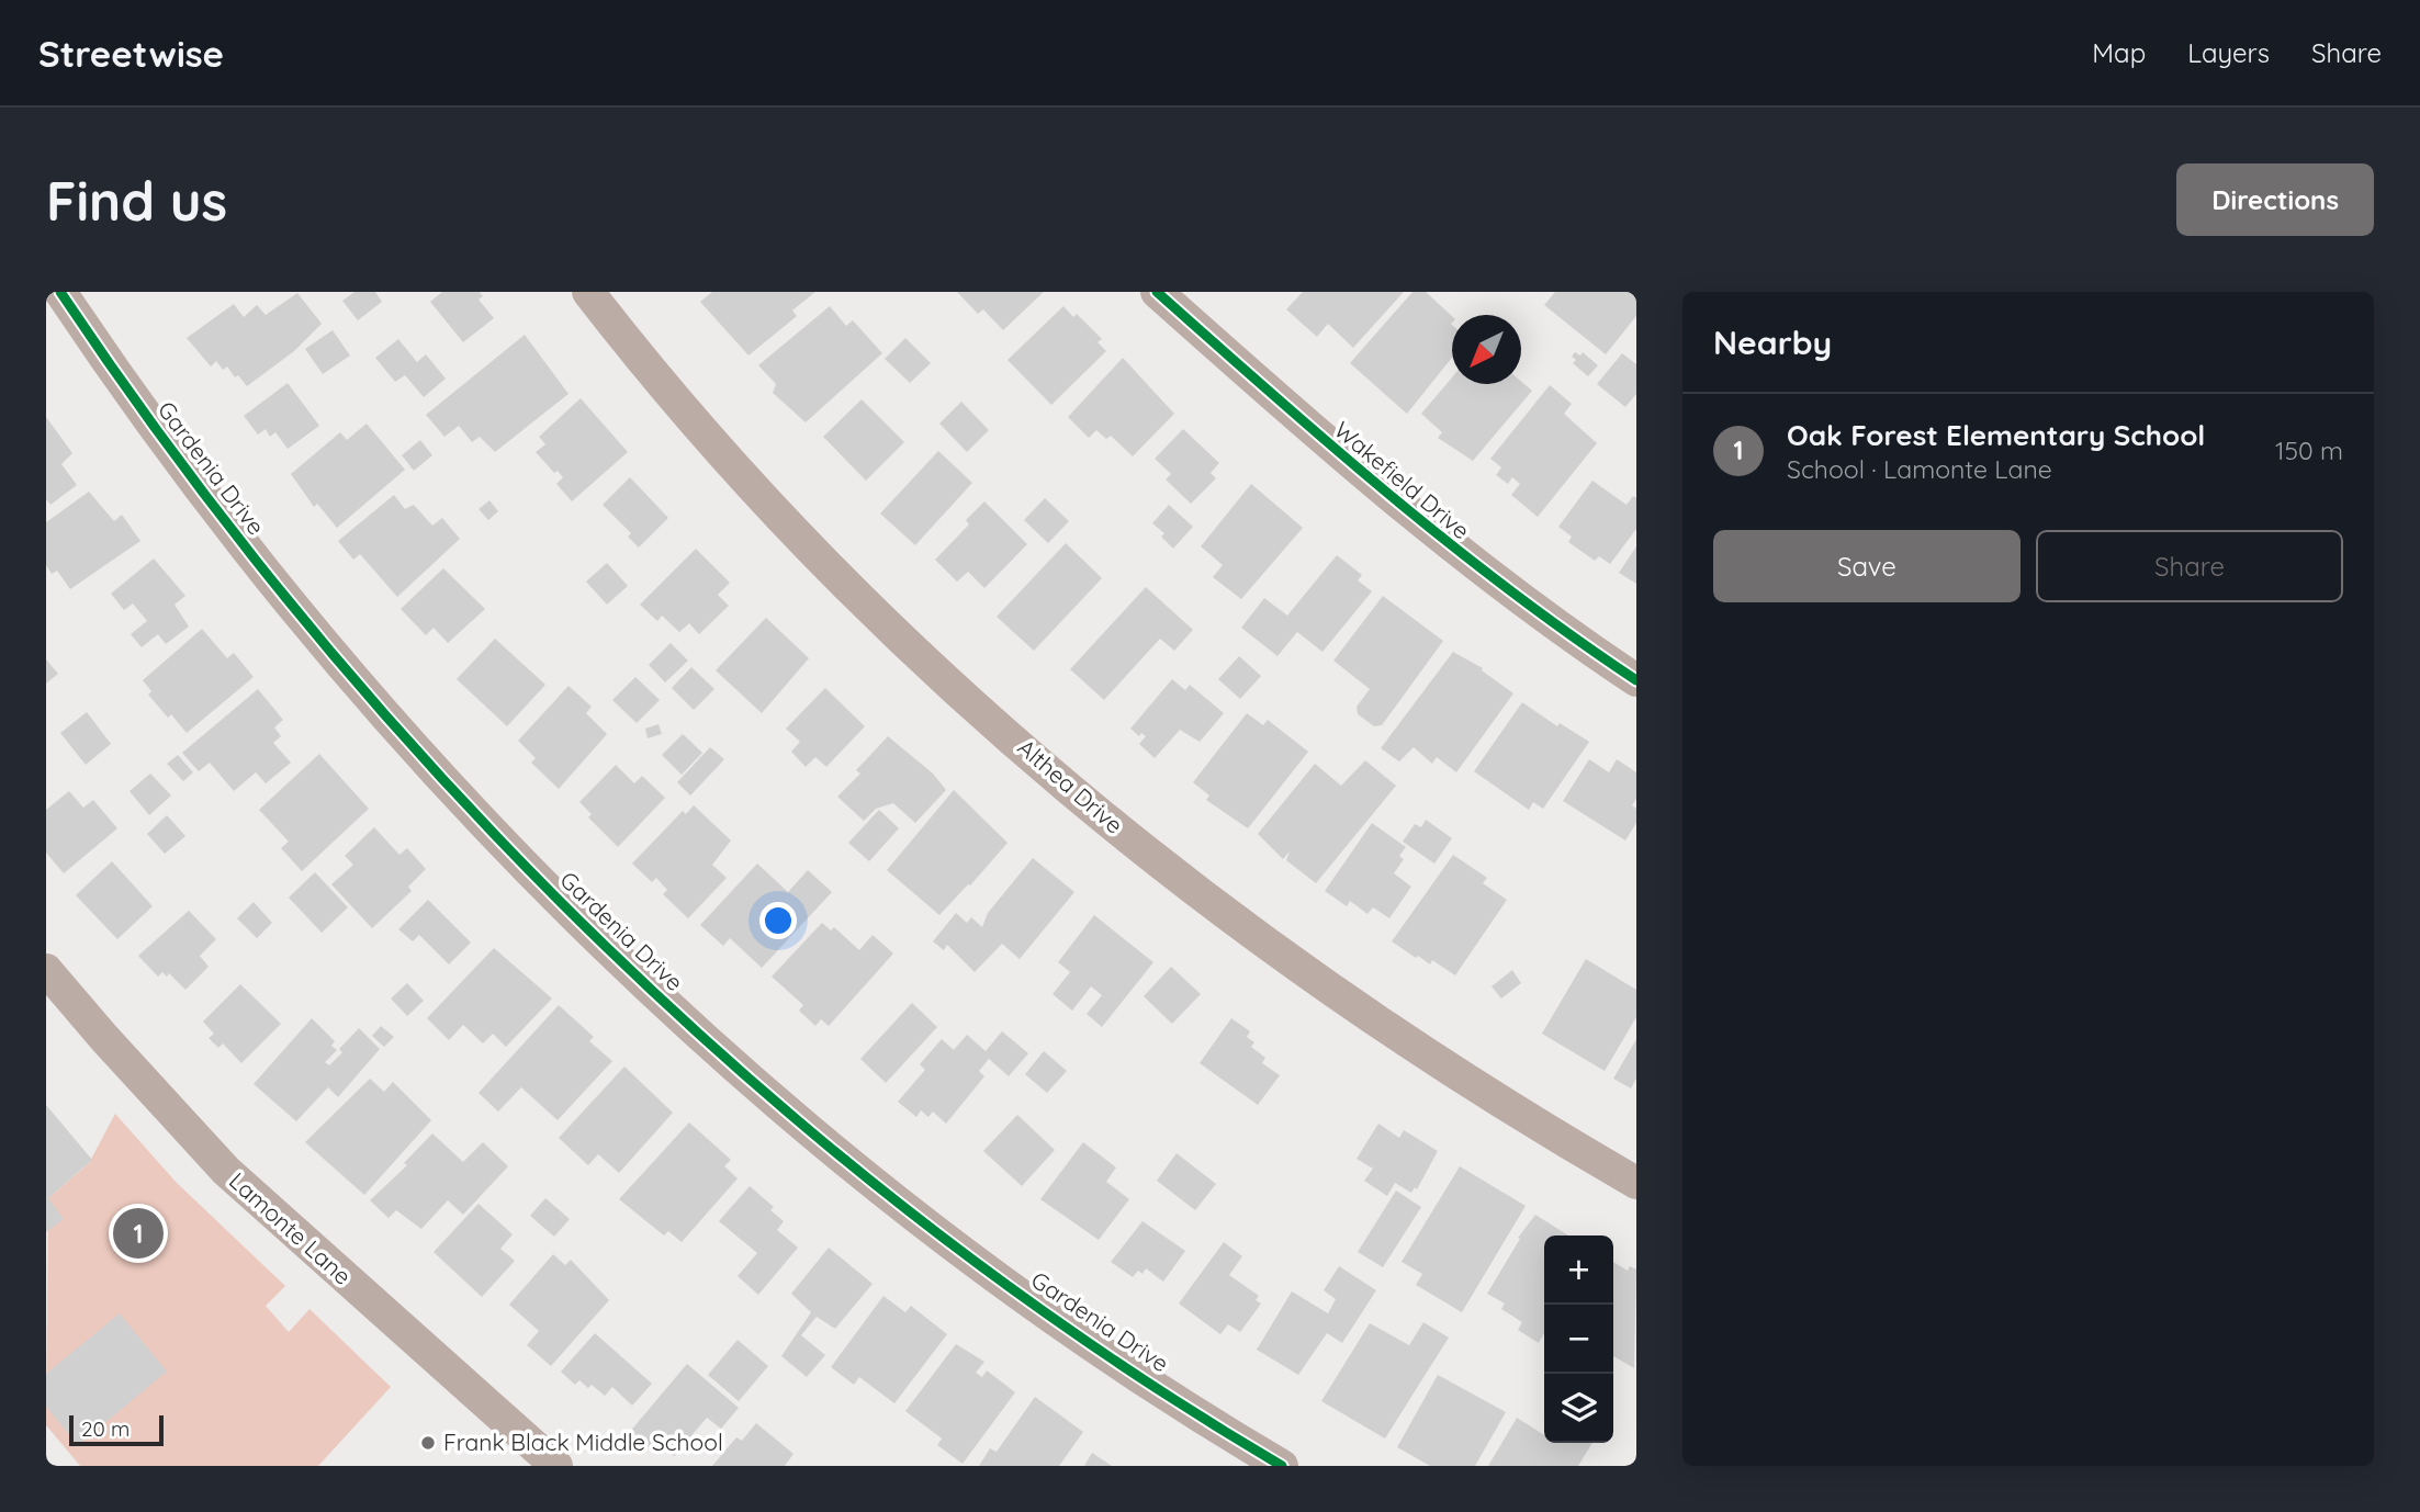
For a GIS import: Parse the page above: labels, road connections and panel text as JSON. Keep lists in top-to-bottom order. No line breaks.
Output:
{"streets":{"street":["Gardenia Drive","Wakefield Drive","Althea Drive","Lamonte Lane"]},"places":["Frank Black Middle School"],"scale_bar":"20 m","north":"bottom left","page":{"header":"Streetwise","nav":["Map","Layers","Share"],"buttons":["Directions",["Save","Share"]],"title":"Find us","heading":"Nearby","list":[{"mark":"1","name":"Oak Forest Elementary School","note":"School · Lamonte Lane","value":"150 m"}],"pins":"1","map_buttons":["+","−"],"scale":"20 m"}}
